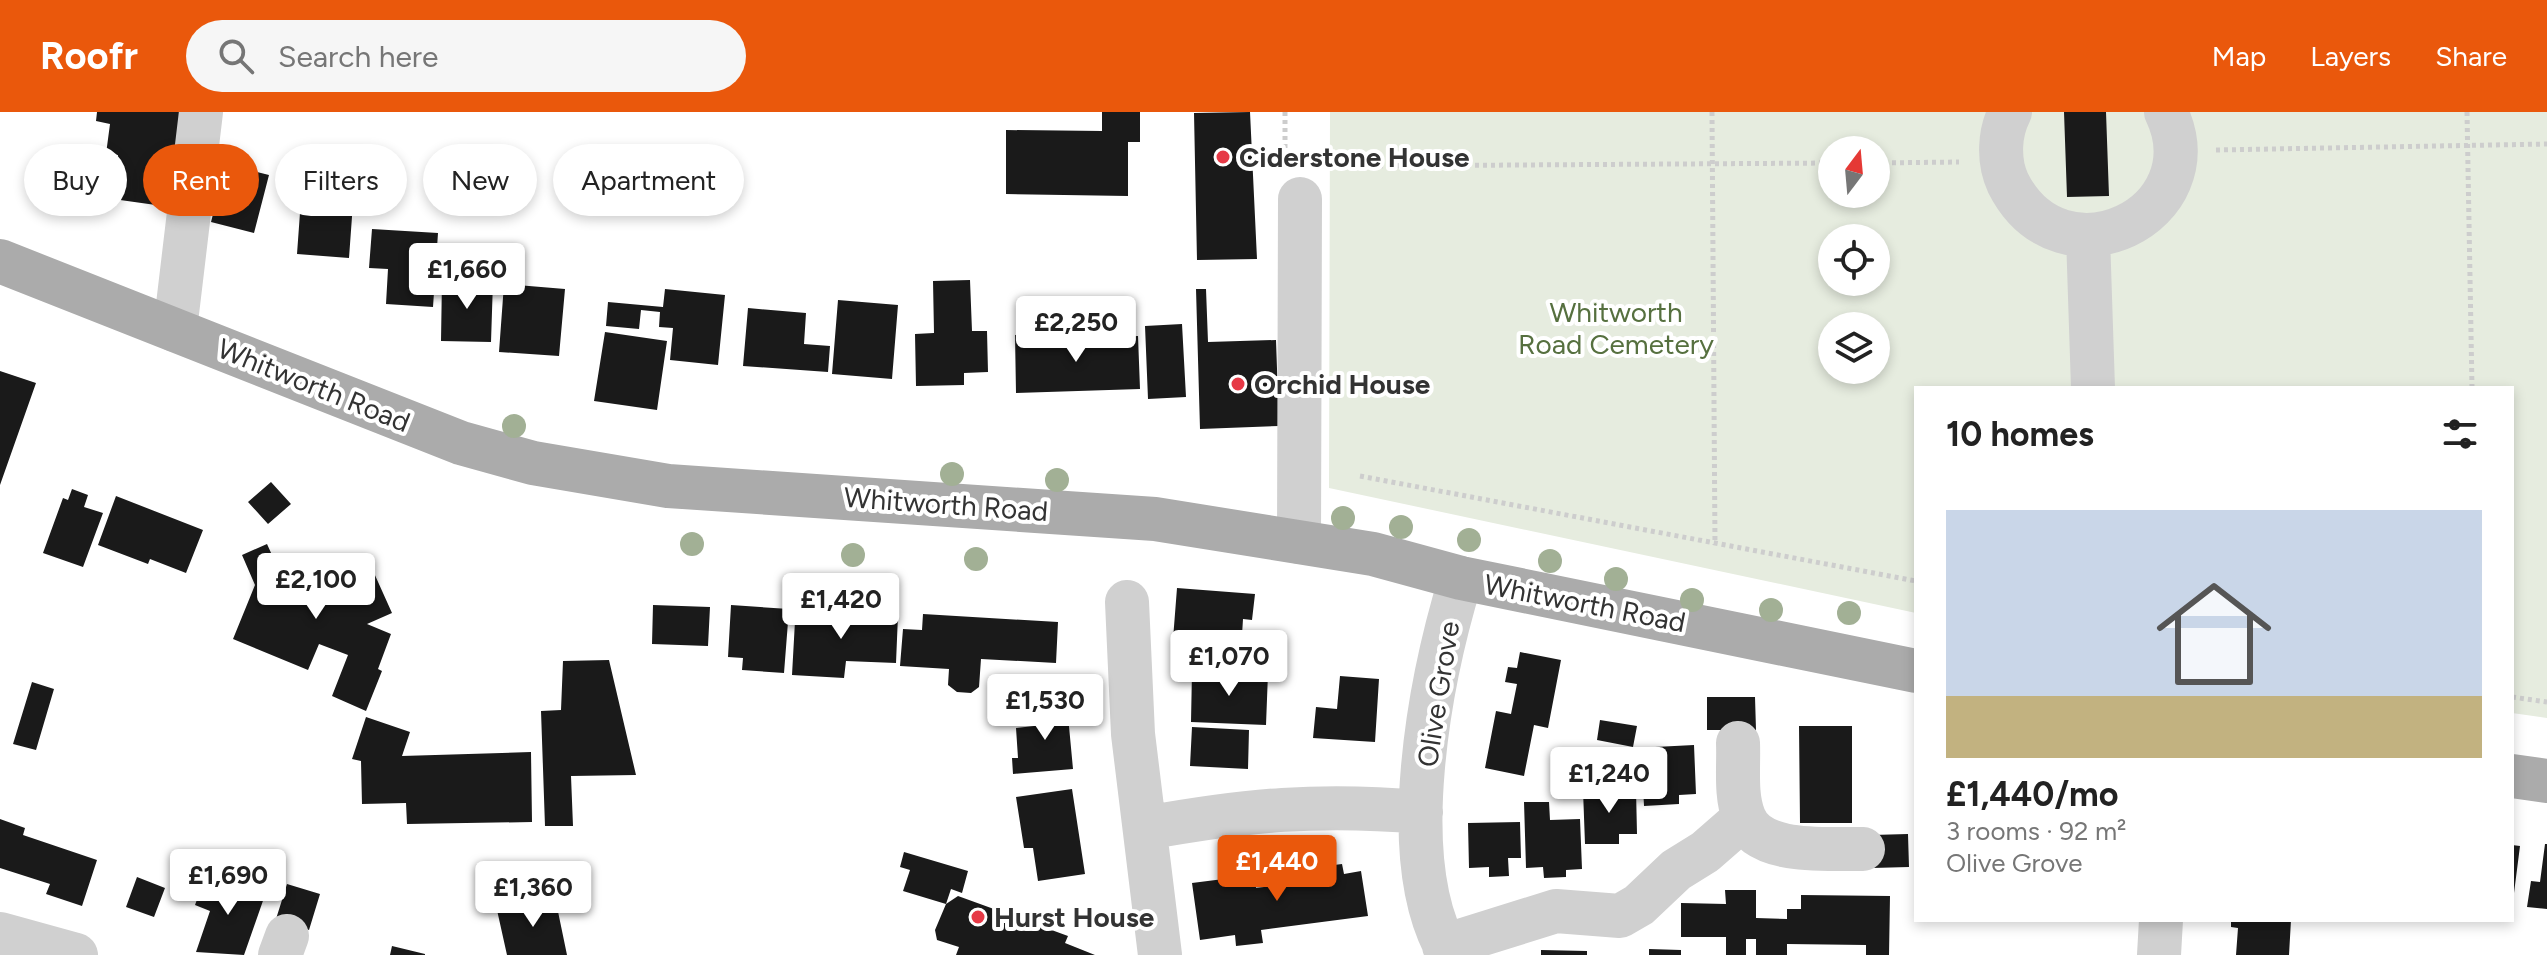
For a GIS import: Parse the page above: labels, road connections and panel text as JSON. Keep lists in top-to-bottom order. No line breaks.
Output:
{"streets":{"main road":["Whitworth Road"],"street":["Olive Grove"]},"crossings":[["Whitworth Road","Olive Grove"]],"parks":["Whitworth Road Cemetery"],"places":["Ciderstone House","Orchid House","Hurst House"],"north":"top","page":{"header":"Roofr","search":"Search here","nav":["Map","Layers","Share"],"chip":["Buy","Rent","Filters","New","Apartment"],"price":["£1,660","£2,250","£2,100","£1,420","£1,070","£1,530","£1,240","£1,440","£1,690","£1,360"],"heading":"10 homes","list":[{"name":"£1,440/mo","note":"3 rooms · 92 m² · Olive Grove"}]}}
